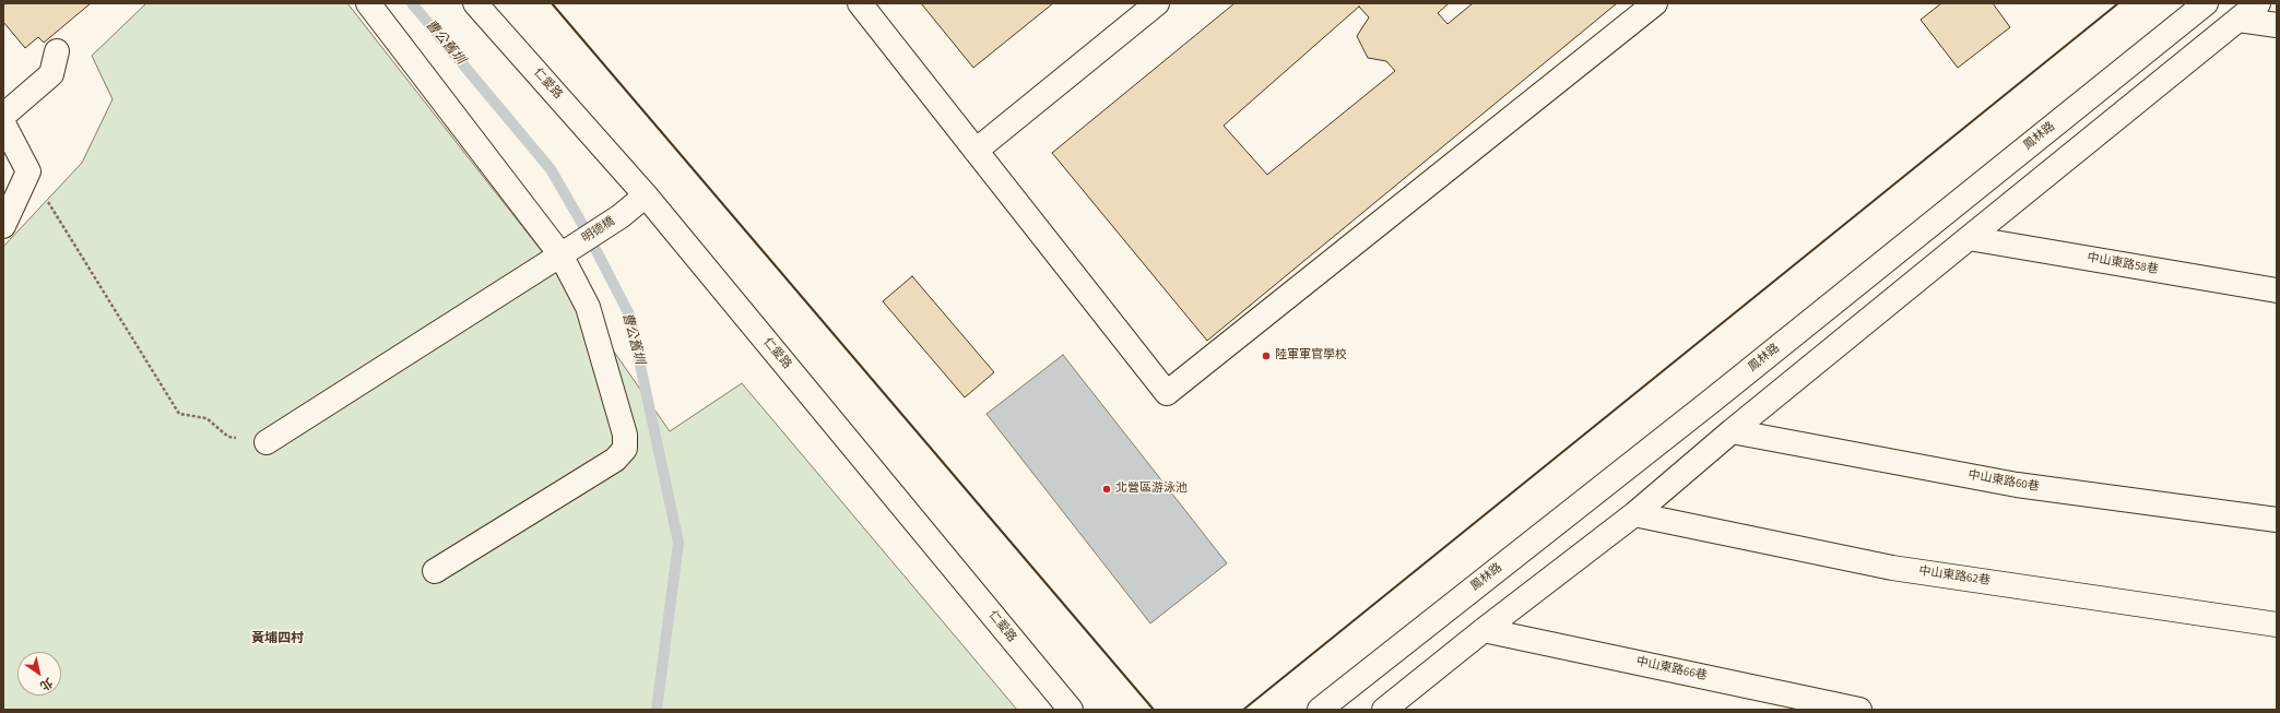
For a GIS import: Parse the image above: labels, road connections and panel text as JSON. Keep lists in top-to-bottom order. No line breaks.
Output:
{"streets":{"street":["仁愛路","鳳林路","明德橋","中山東路58巷","中山東路60巷","中山東路62巷","中山東路66巷"]},"crossings":[["仁愛路","明德橋"]],"districts":["黃埔四村"],"water":["曹公舊圳"],"places":["陸軍軍官學校","北營區游泳池"],"north":"bottom right"}
